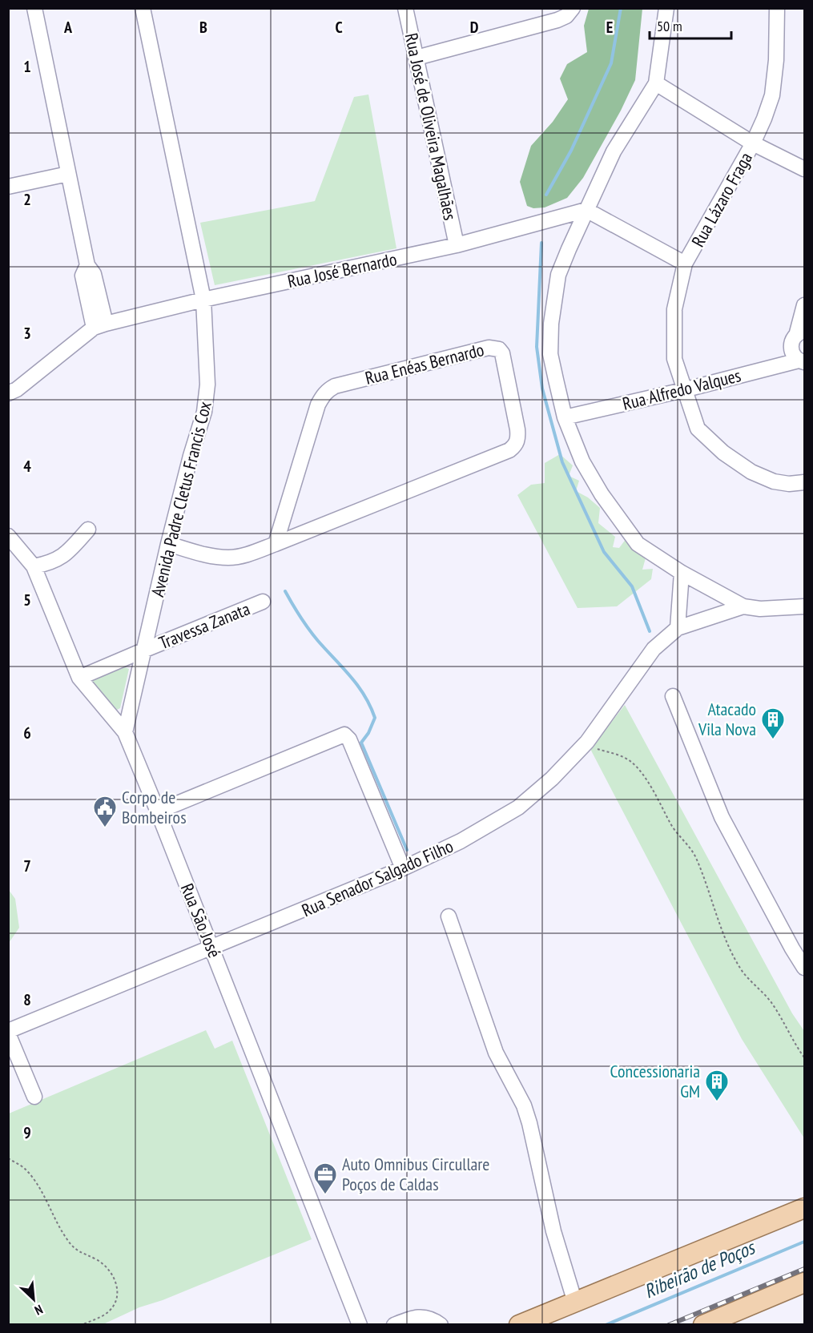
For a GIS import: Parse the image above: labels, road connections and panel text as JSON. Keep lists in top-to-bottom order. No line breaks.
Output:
{"streets":{"street":["Rua José de Oliveira Magalhães","Rua Lázaro Fraga","Rua José Bernardo","Rua Enéas Bernardo","Rua Alfredo Valques","Avenida Padre Cletus Francis Cox","Travessa Zanata","Rua Senador Salgado Filho","Rua São José"]},"crossings":[["Rua José de Oliveira Magalhães","Rua José Bernardo"],["Rua Lázaro Fraga","Rua Alfredo Valques"],["Rua José Bernardo","Avenida Padre Cletus Francis Cox"],["Rua Enéas Bernardo","Avenida Padre Cletus Francis Cox"],["Avenida Padre Cletus Francis Cox","Travessa Zanata"],["Avenida Padre Cletus Francis Cox","Rua São José"],["Travessa Zanata","Rua São José"],["Rua Senador Salgado Filho","Rua São José"]],"water":["Ribeirão de Poços"],"places":{"building":["Atacado Vila Nova","Concessionaria GM"],"public building":["Corpo de Bombeiros"],"office":["Auto Omnibus Circullare Poços de Caldas"]},"scale_bar":"50 m","north":"bottom right","grid":{"columns":["A","B","C","D","E"],"rows":["1","2","3","4","5","6","7","8","9"]}}
